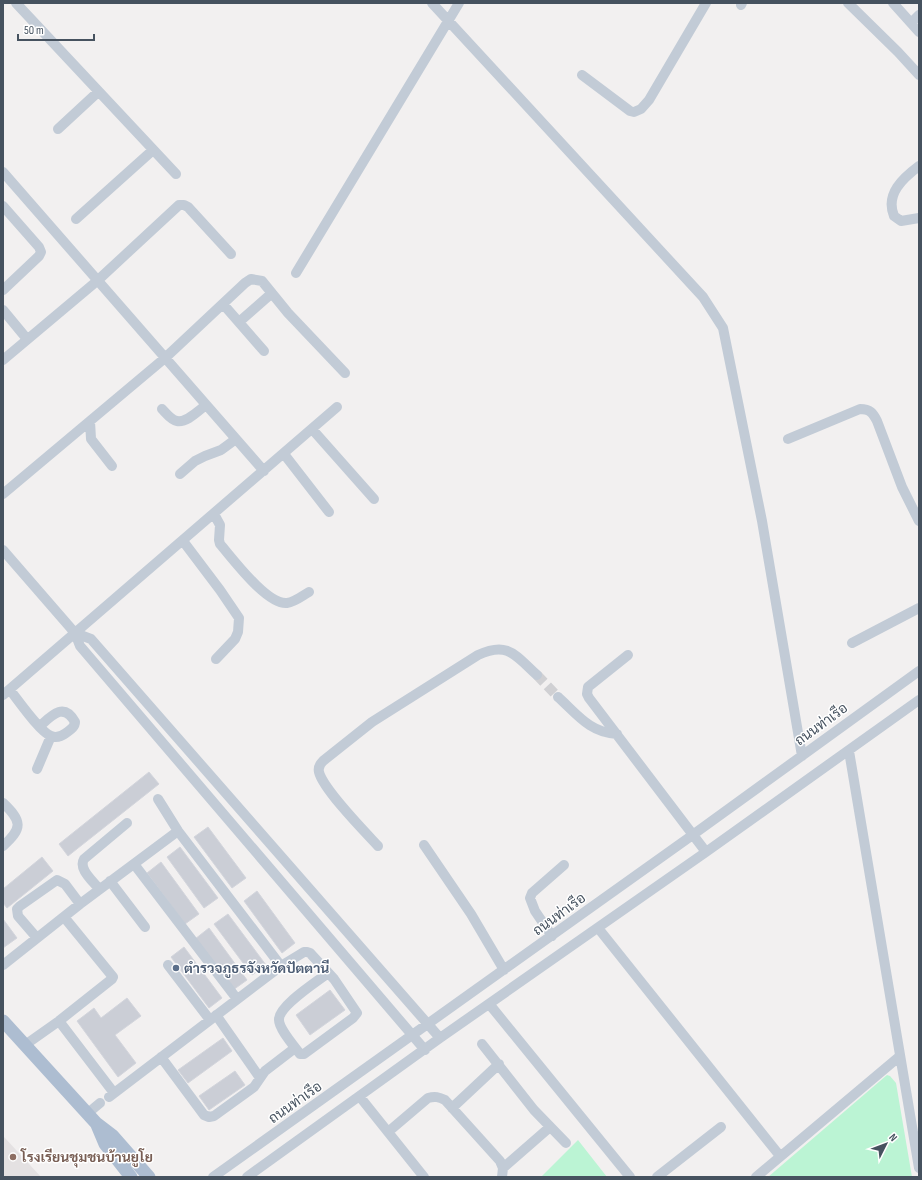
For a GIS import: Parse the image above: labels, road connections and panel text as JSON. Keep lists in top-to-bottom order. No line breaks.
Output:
{"streets":{"street":["ถนนท่าเรือ"]},"places":["ตำรวจภูธรจังหวัดปัตตานี","โรงเรียนชุมชนบ้านยูโย"],"scale_bar":"50 m","north":"top right"}
